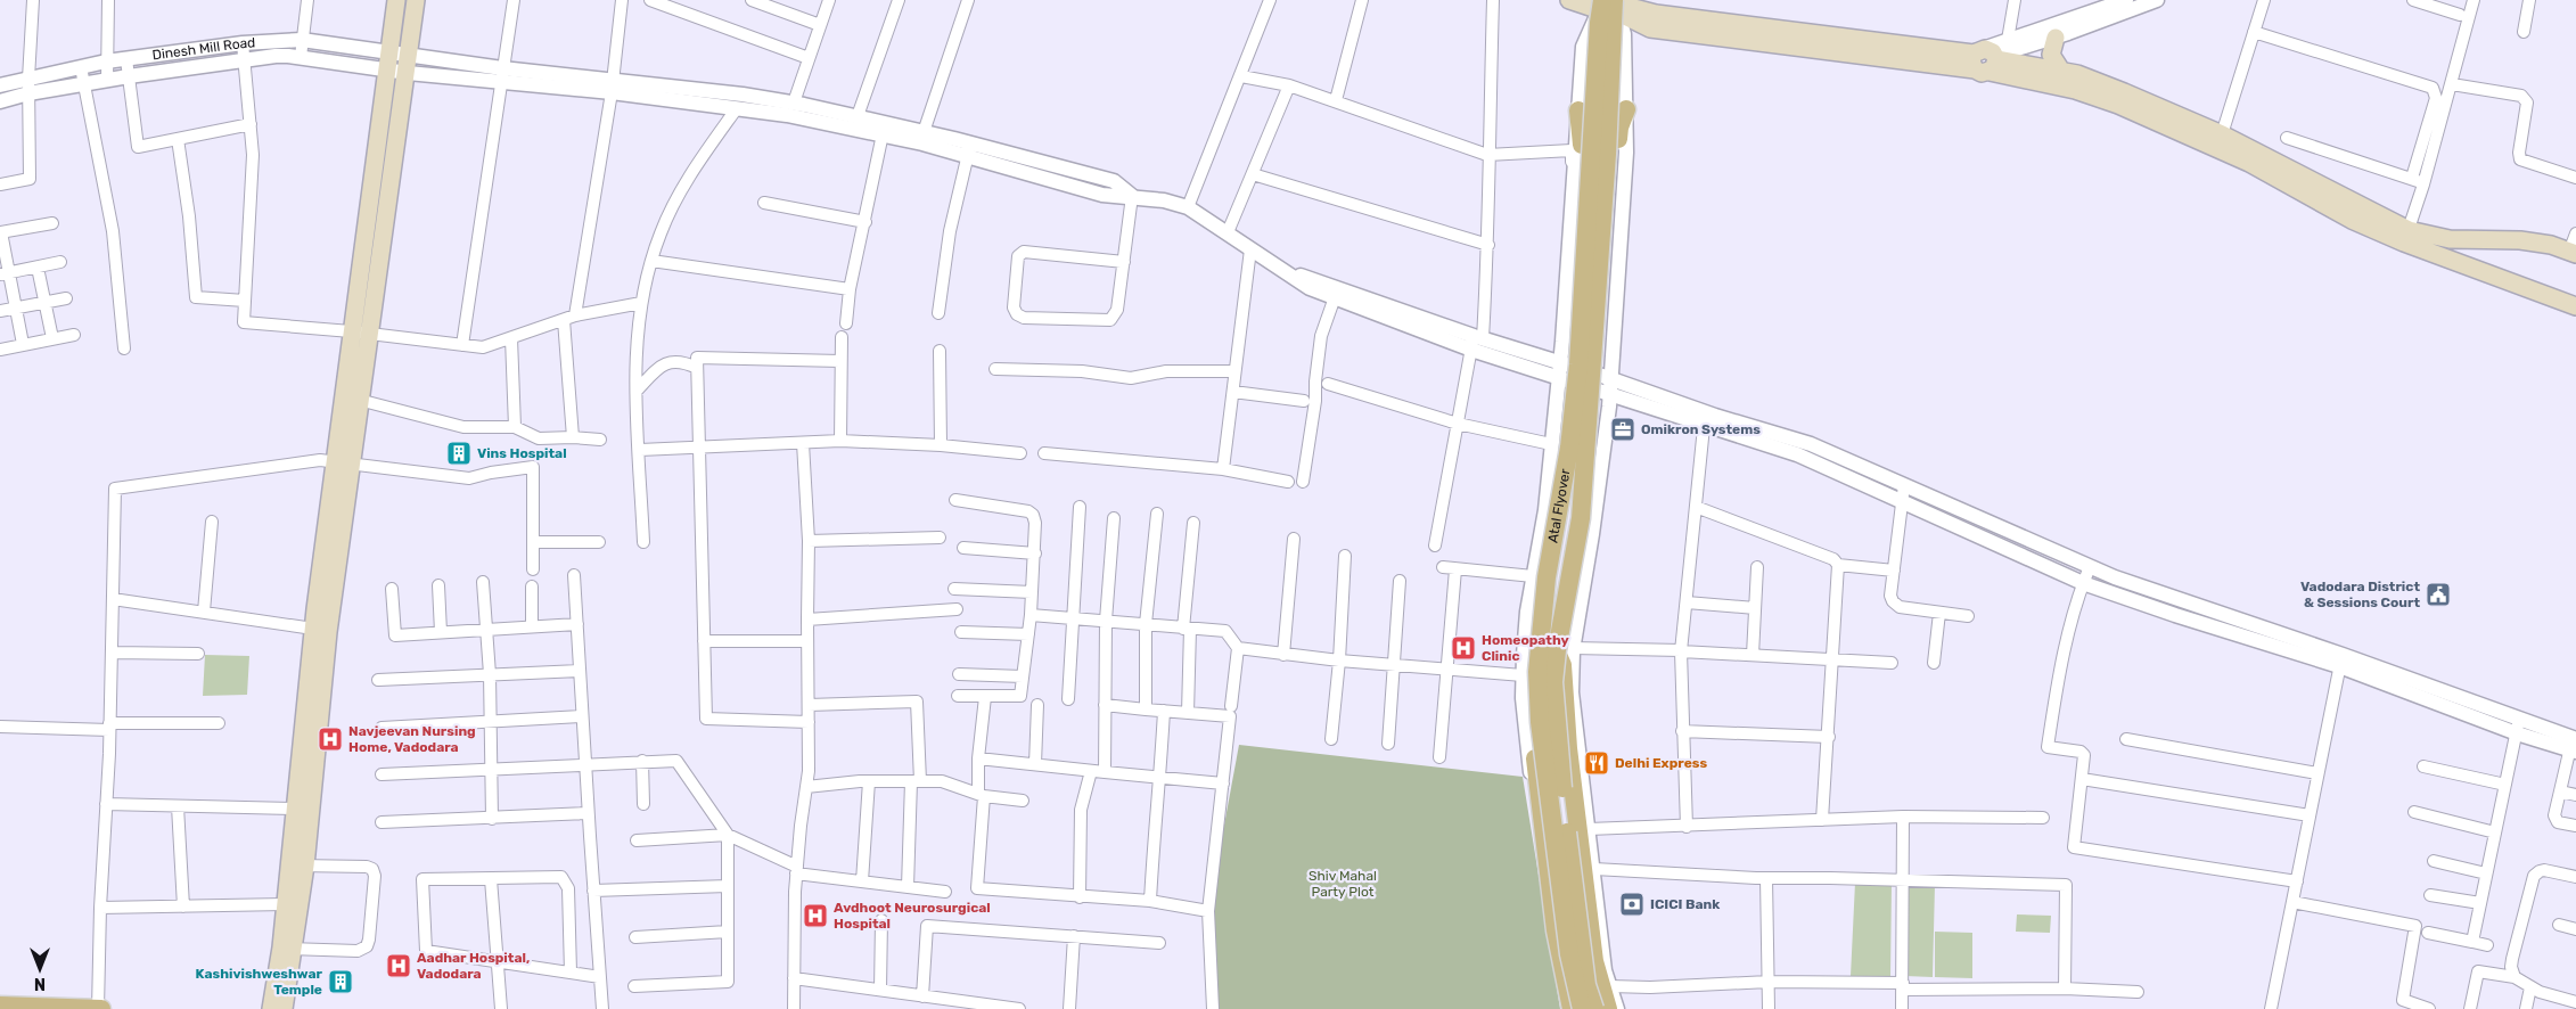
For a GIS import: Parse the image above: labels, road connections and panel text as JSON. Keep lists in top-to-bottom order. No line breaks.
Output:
{"streets":{"main road":["Atal Flyover"],"street":["Dinesh Mill Road"]},"parks":["Shiv Mahal Party Plot"],"places":{"office":["Omikron Systems"],"building":["Vins Hospital","Kashivishweshwar Temple"],"public building":["Vadodara District & Sessions Court"],"hospital":["Homeopathy Clinic","Navjeevan Nursing Home, Vadodara","Avdhoot Neurosurgical Hospital","Aadhar Hospital, Vadodara"],"restaurant":["Delhi Express"],"bank":["ICICI Bank"]},"north":"bottom"}
